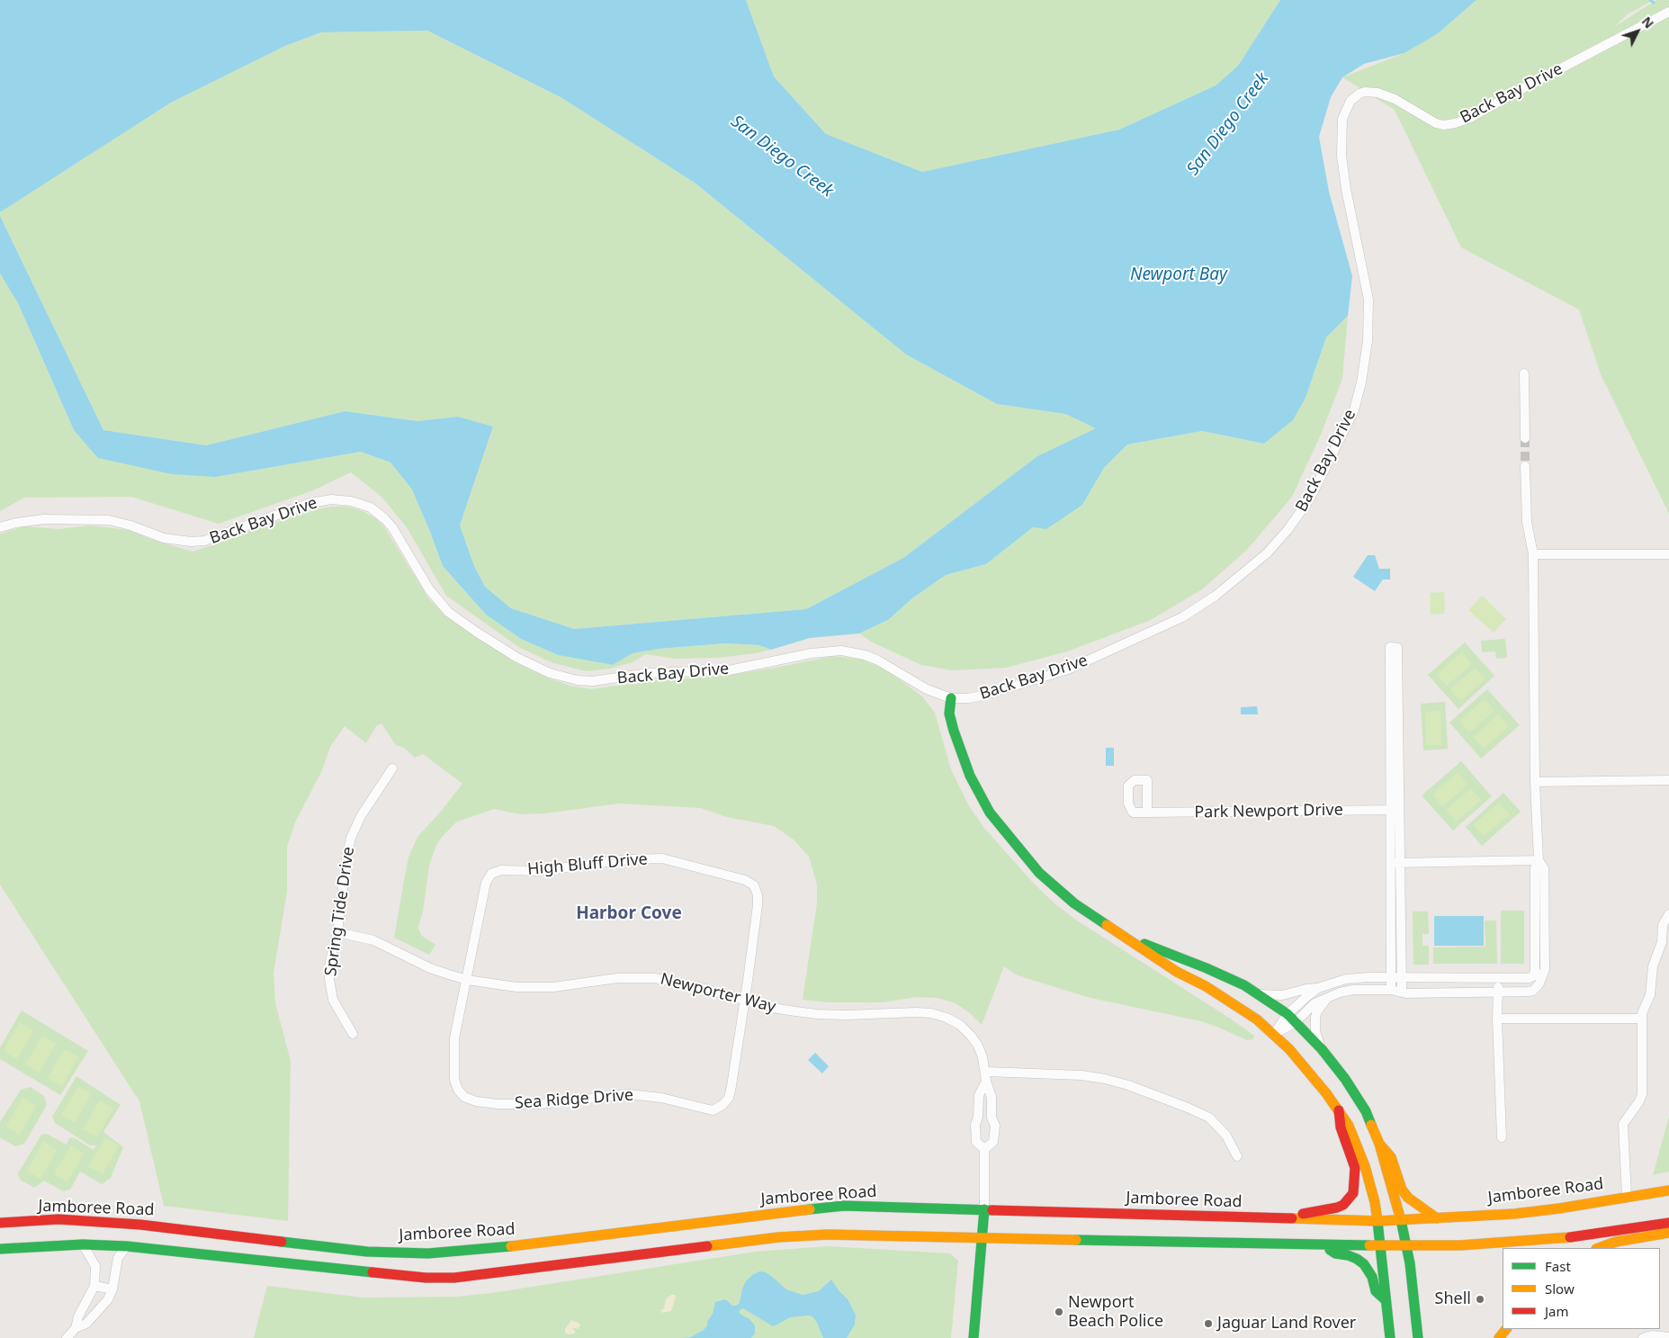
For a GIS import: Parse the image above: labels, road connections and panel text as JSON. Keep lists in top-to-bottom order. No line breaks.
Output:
{"streets":{"main road":["Jamboree Road"],"street":["Back Bay Drive","Park Newport Drive","High Bluff Drive","Spring Tide Drive","Newporter Way","Sea Ridge Drive"]},"crossings":[["High Bluff Drive","Newporter Way"],["High Bluff Drive","Sea Ridge Drive"],["Spring Tide Drive","Newporter Way"],["Newporter Way","Sea Ridge Drive"],["Newporter Way","Jamboree Road"]],"districts":["Harbor Cove"],"water":["San Diego Creek","Newport Bay"],"places":["Shell","Newport Beach Police","Jaguar Land Rover"],"legend":["Fast","Slow","Jam"],"north":"top right"}
